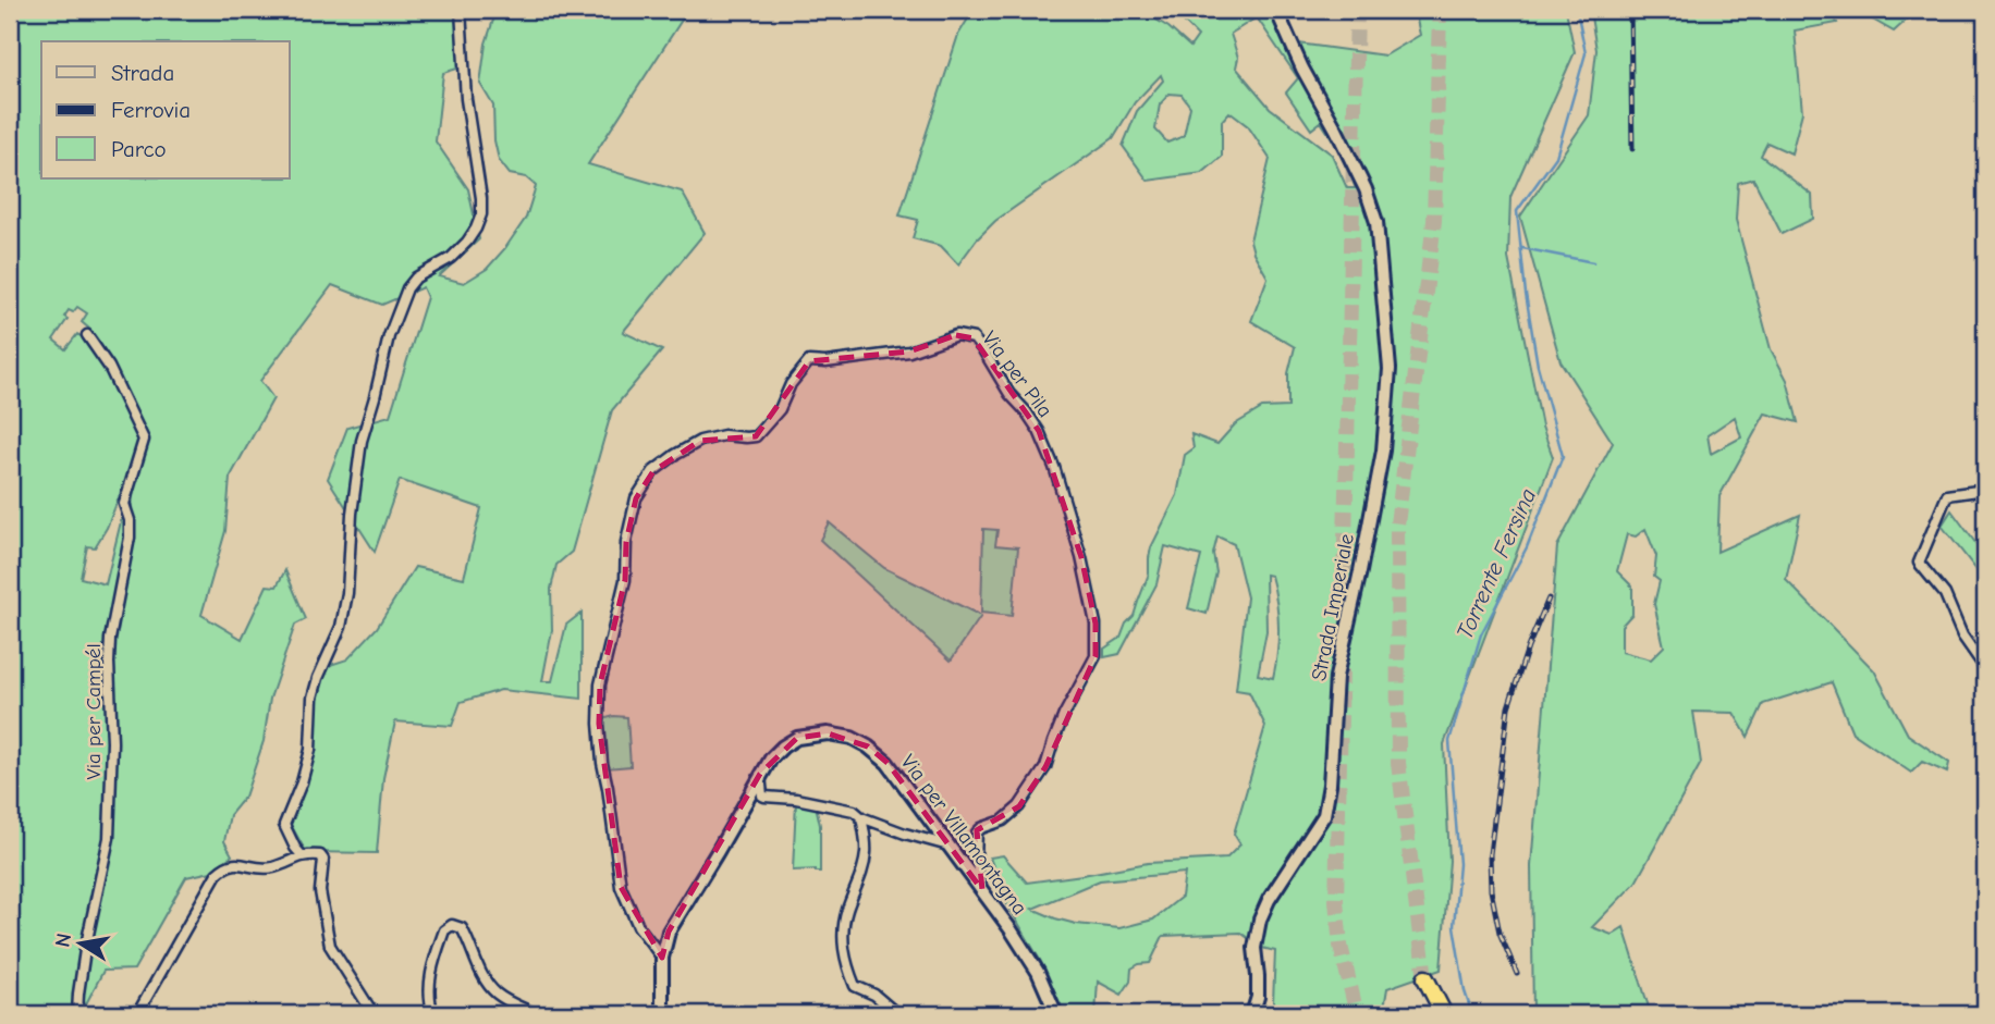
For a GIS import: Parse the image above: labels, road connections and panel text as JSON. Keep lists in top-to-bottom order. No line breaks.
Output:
{"streets":{"street":["Via per Pila","Strada Imperiale","Via per Campél","Via per Villamontagna"]},"crossings":[["Via per Pila","Via per Villamontagna"]],"water":["Torrente Fersina"],"legend":["Strada","Ferrovia","Parco"],"north":"left"}
